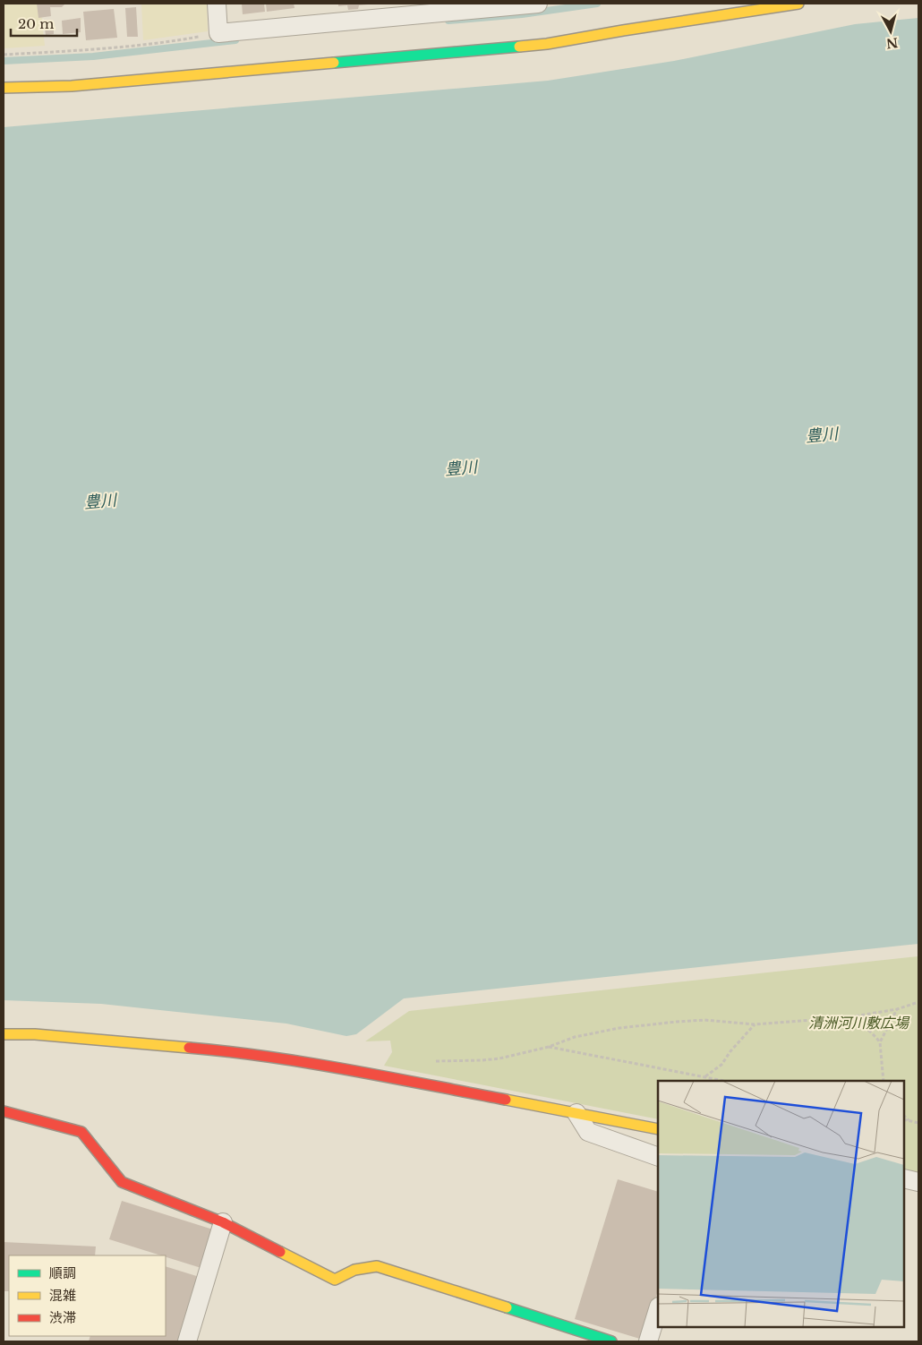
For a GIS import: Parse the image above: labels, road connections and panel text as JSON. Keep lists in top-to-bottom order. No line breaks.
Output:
{"water":["豊川"],"parks":["清洲河川敷広場"],"legend":["順調","混雑","渋滞"],"scale_bar":"20 m","north":"bottom"}
